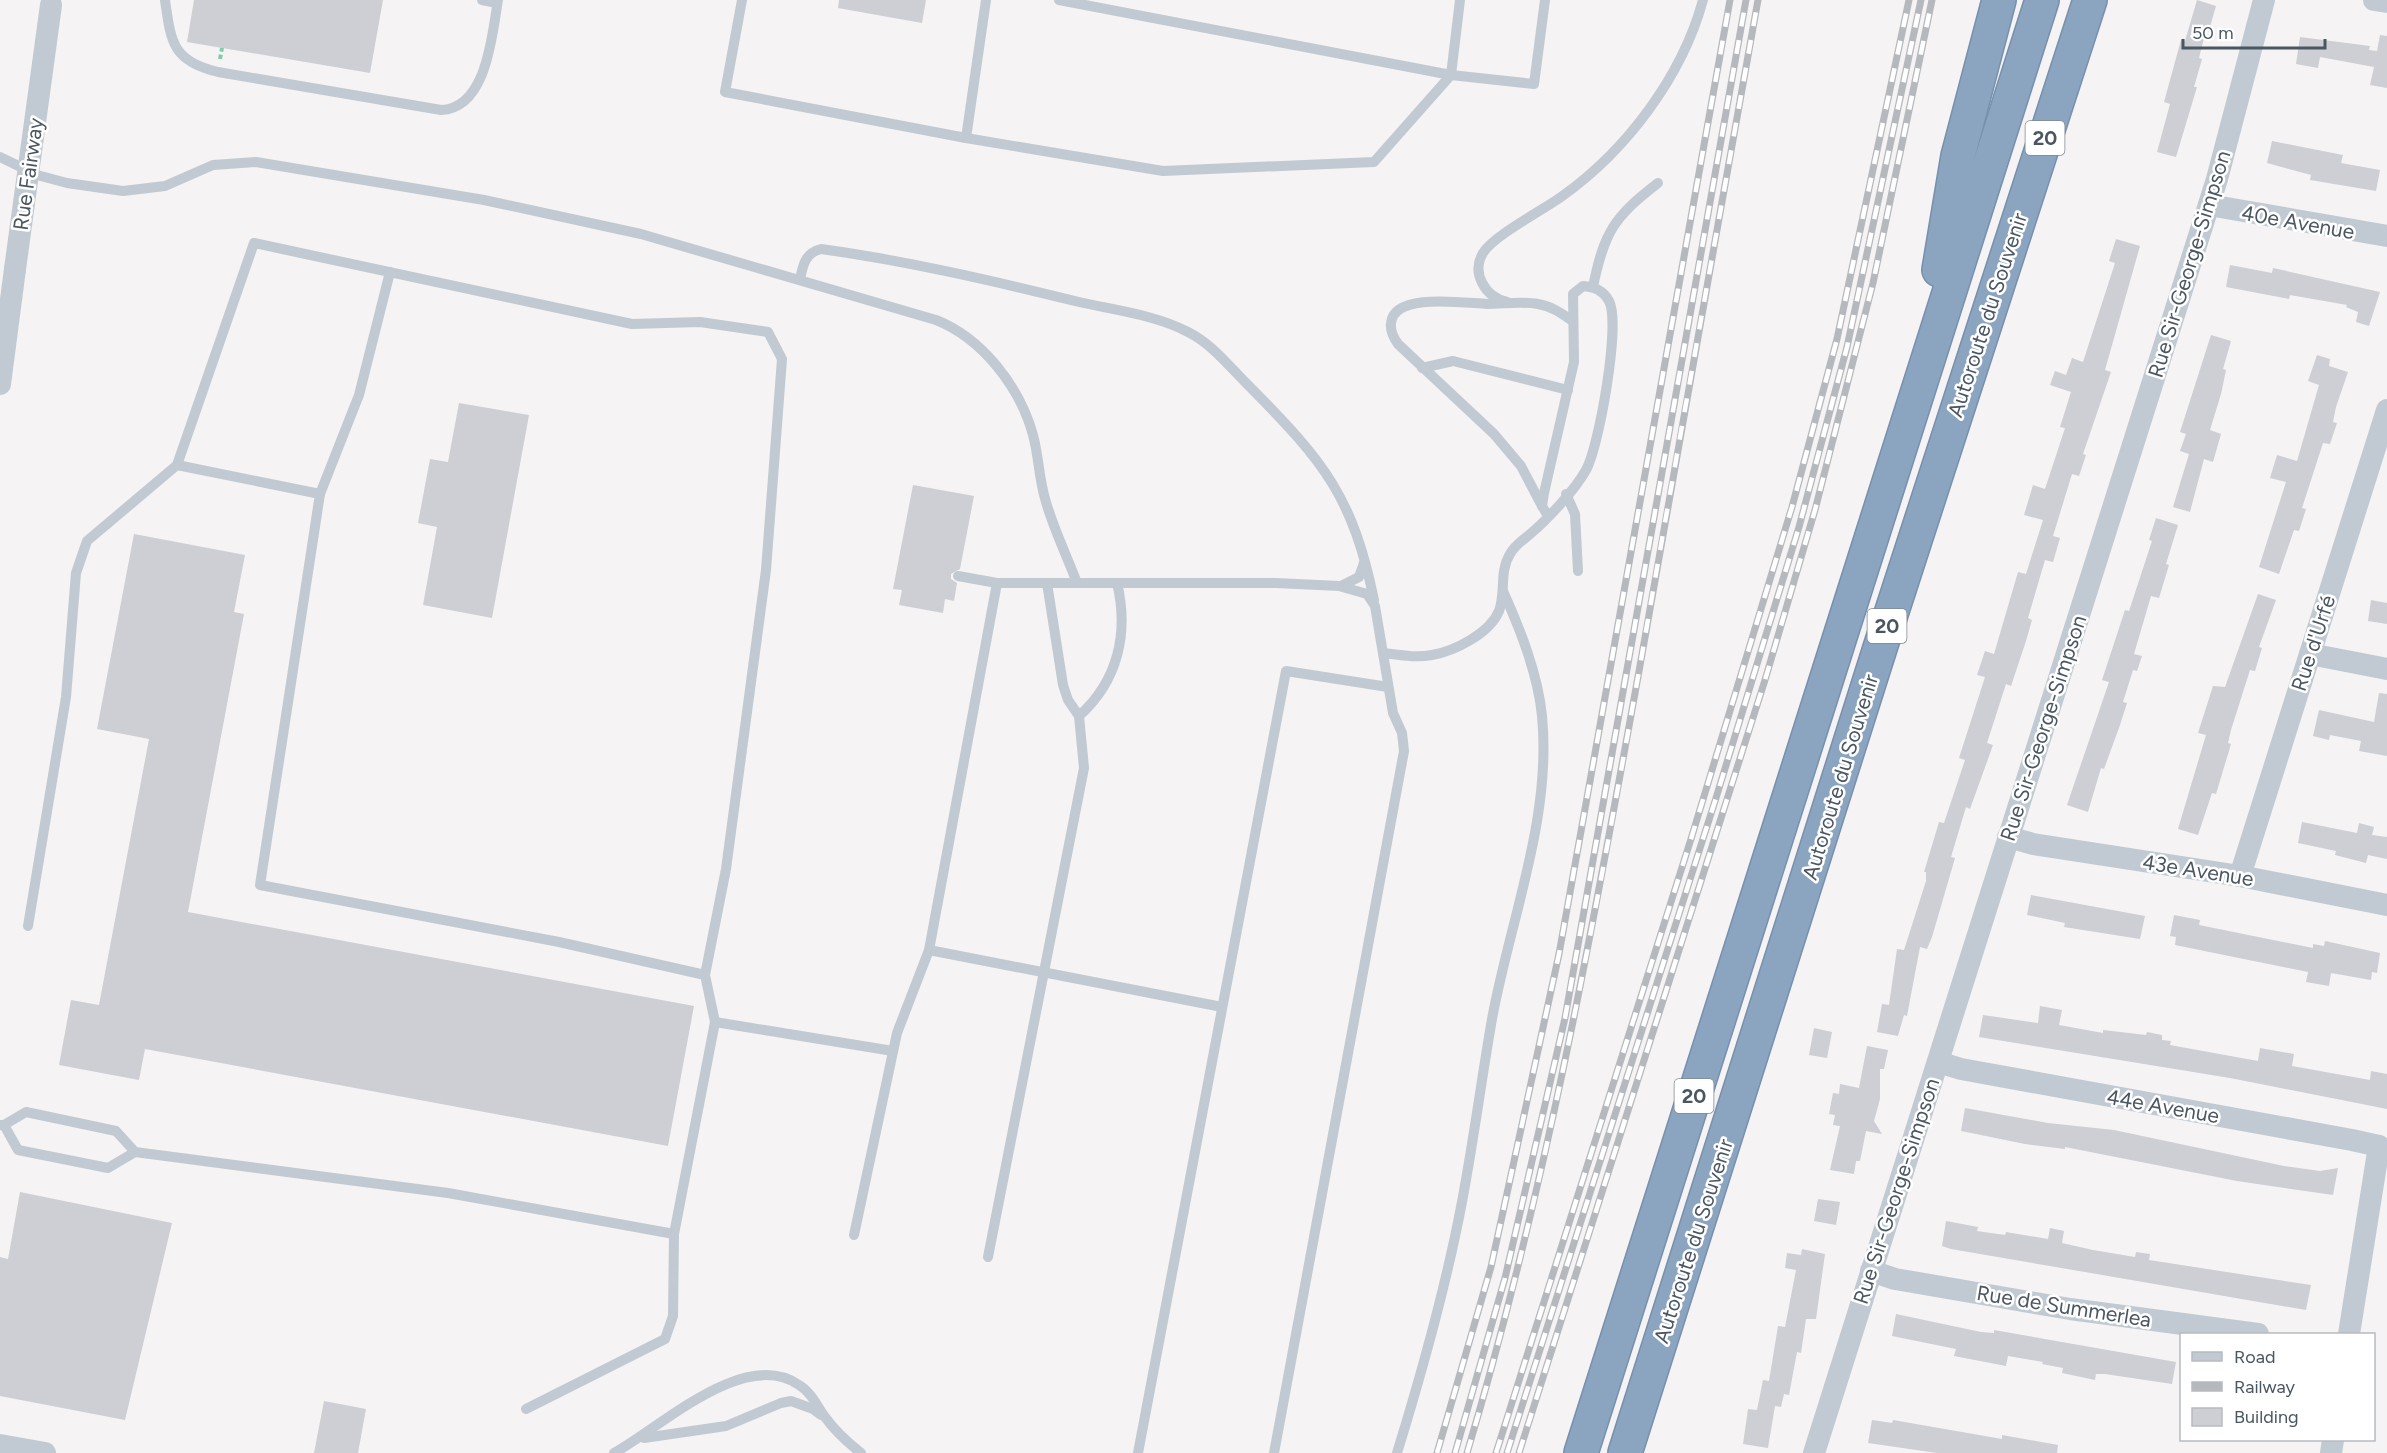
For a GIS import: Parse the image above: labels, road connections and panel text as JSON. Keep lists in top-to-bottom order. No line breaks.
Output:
{"streets":{"highway":["20","Autoroute du Souvenir"],"street":["Rue Fairway","40e Avenue","Rue Sir-George-Simpson","Rue d'Urfé","43e Avenue","44e Avenue","Rue de Summerlea"]},"crossings":[["40e Avenue","Rue Sir-George-Simpson"],["Rue Sir-George-Simpson","43e Avenue"],["Rue Sir-George-Simpson","44e Avenue"],["Rue Sir-George-Simpson","Rue de Summerlea"],["Rue d'Urfé","43e Avenue"]],"legend":["Road","Railway","Building"],"scale_bar":"50 m"}
